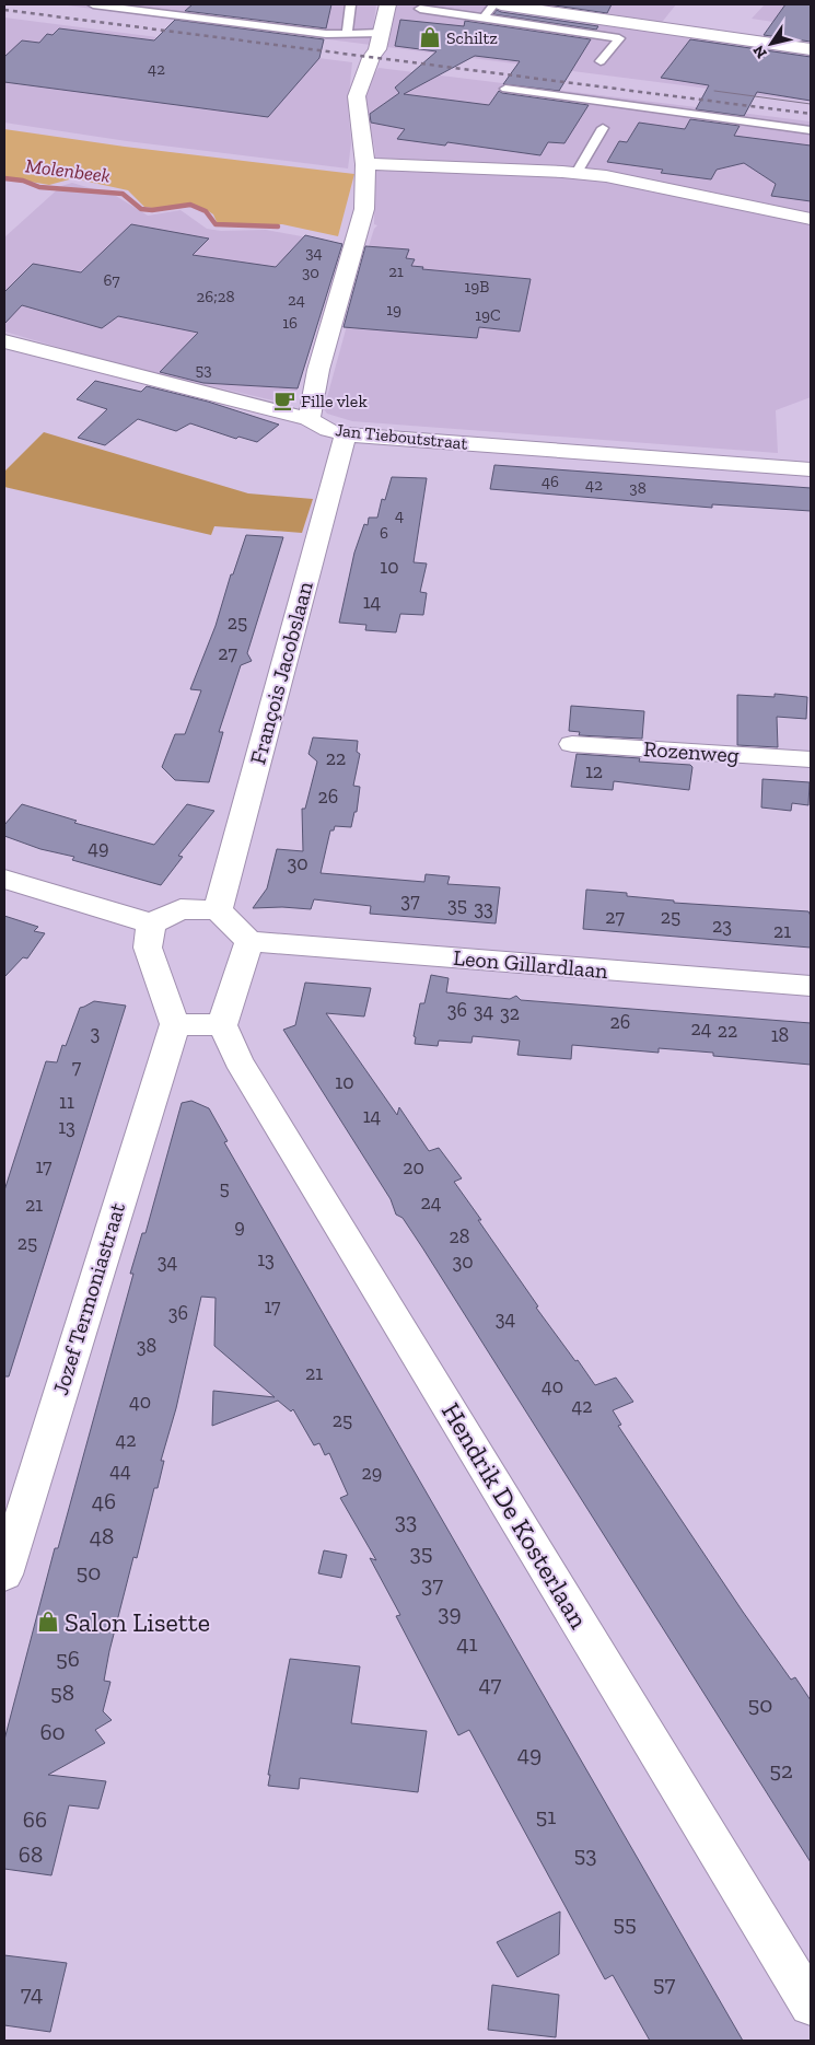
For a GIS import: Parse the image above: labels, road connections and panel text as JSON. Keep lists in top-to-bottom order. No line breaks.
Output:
{"streets":{"street":["Jan Tieboutstraat","François Jacobslaan","Rozenweg","Leon Gillardlaan","Jozef Termoniastraat","Hendrik De Kosterlaan"]},"crossings":[["Jan Tieboutstraat","François Jacobslaan"],["François Jacobslaan","Leon Gillardlaan"],["François Jacobslaan","Jozef Termoniastraat"],["François Jacobslaan","Hendrik De Kosterlaan"],["Leon Gillardlaan","Jozef Termoniastraat"],["Leon Gillardlaan","Hendrik De Kosterlaan"],["Jozef Termoniastraat","Hendrik De Kosterlaan"]],"water":["Molenbeek"],"places":{"shop":["Schiltz","Salon Lisette"],"cafe":["Fille vlek"]},"house_numbers":["42","34","21","30","67","19B","26;28","24","19","19C","16","53","46","42","38","4","6","10","14","25","27","22","12","26","49","30","37","35","33","27","25","23","21","36","34","32","26","24","22","3","18","7","10","11","14","13","17","20","5","24","21","9","28","25","13","34","30","17","36","34","38","21","40","40","42","25","42","44","29","46","33","48","35","50","37","39","41","56","47","58","50","60","49","52","51","66","68","53","55","57","74"],"north":"bottom left"}
